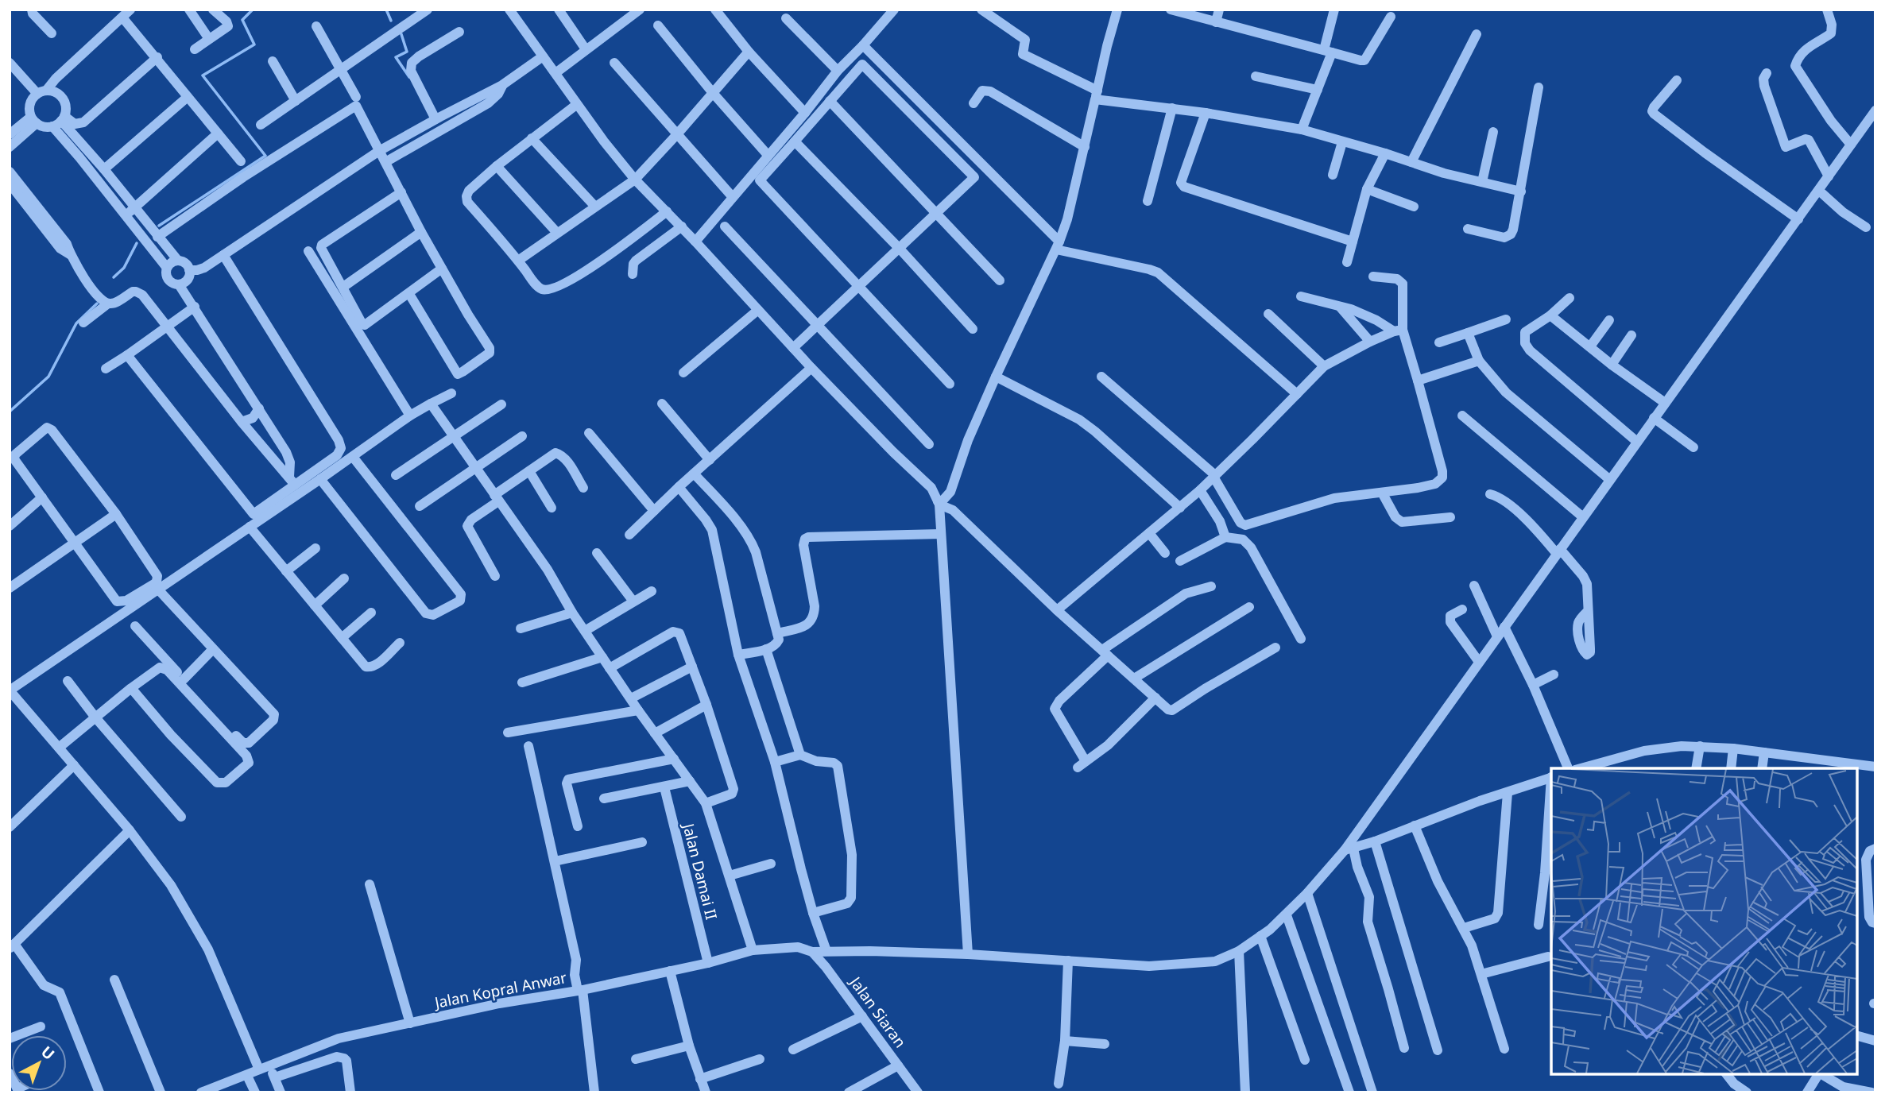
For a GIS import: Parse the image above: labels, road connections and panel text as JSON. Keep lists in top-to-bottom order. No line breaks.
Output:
{"streets":{"street":["Jalan Damai II","Jalan Kopral Anwar","Jalan Siaran"]},"crossings":[["Jalan Damai II","Jalan Kopral Anwar"],["Jalan Kopral Anwar","Jalan Siaran"]],"north":"top right"}
